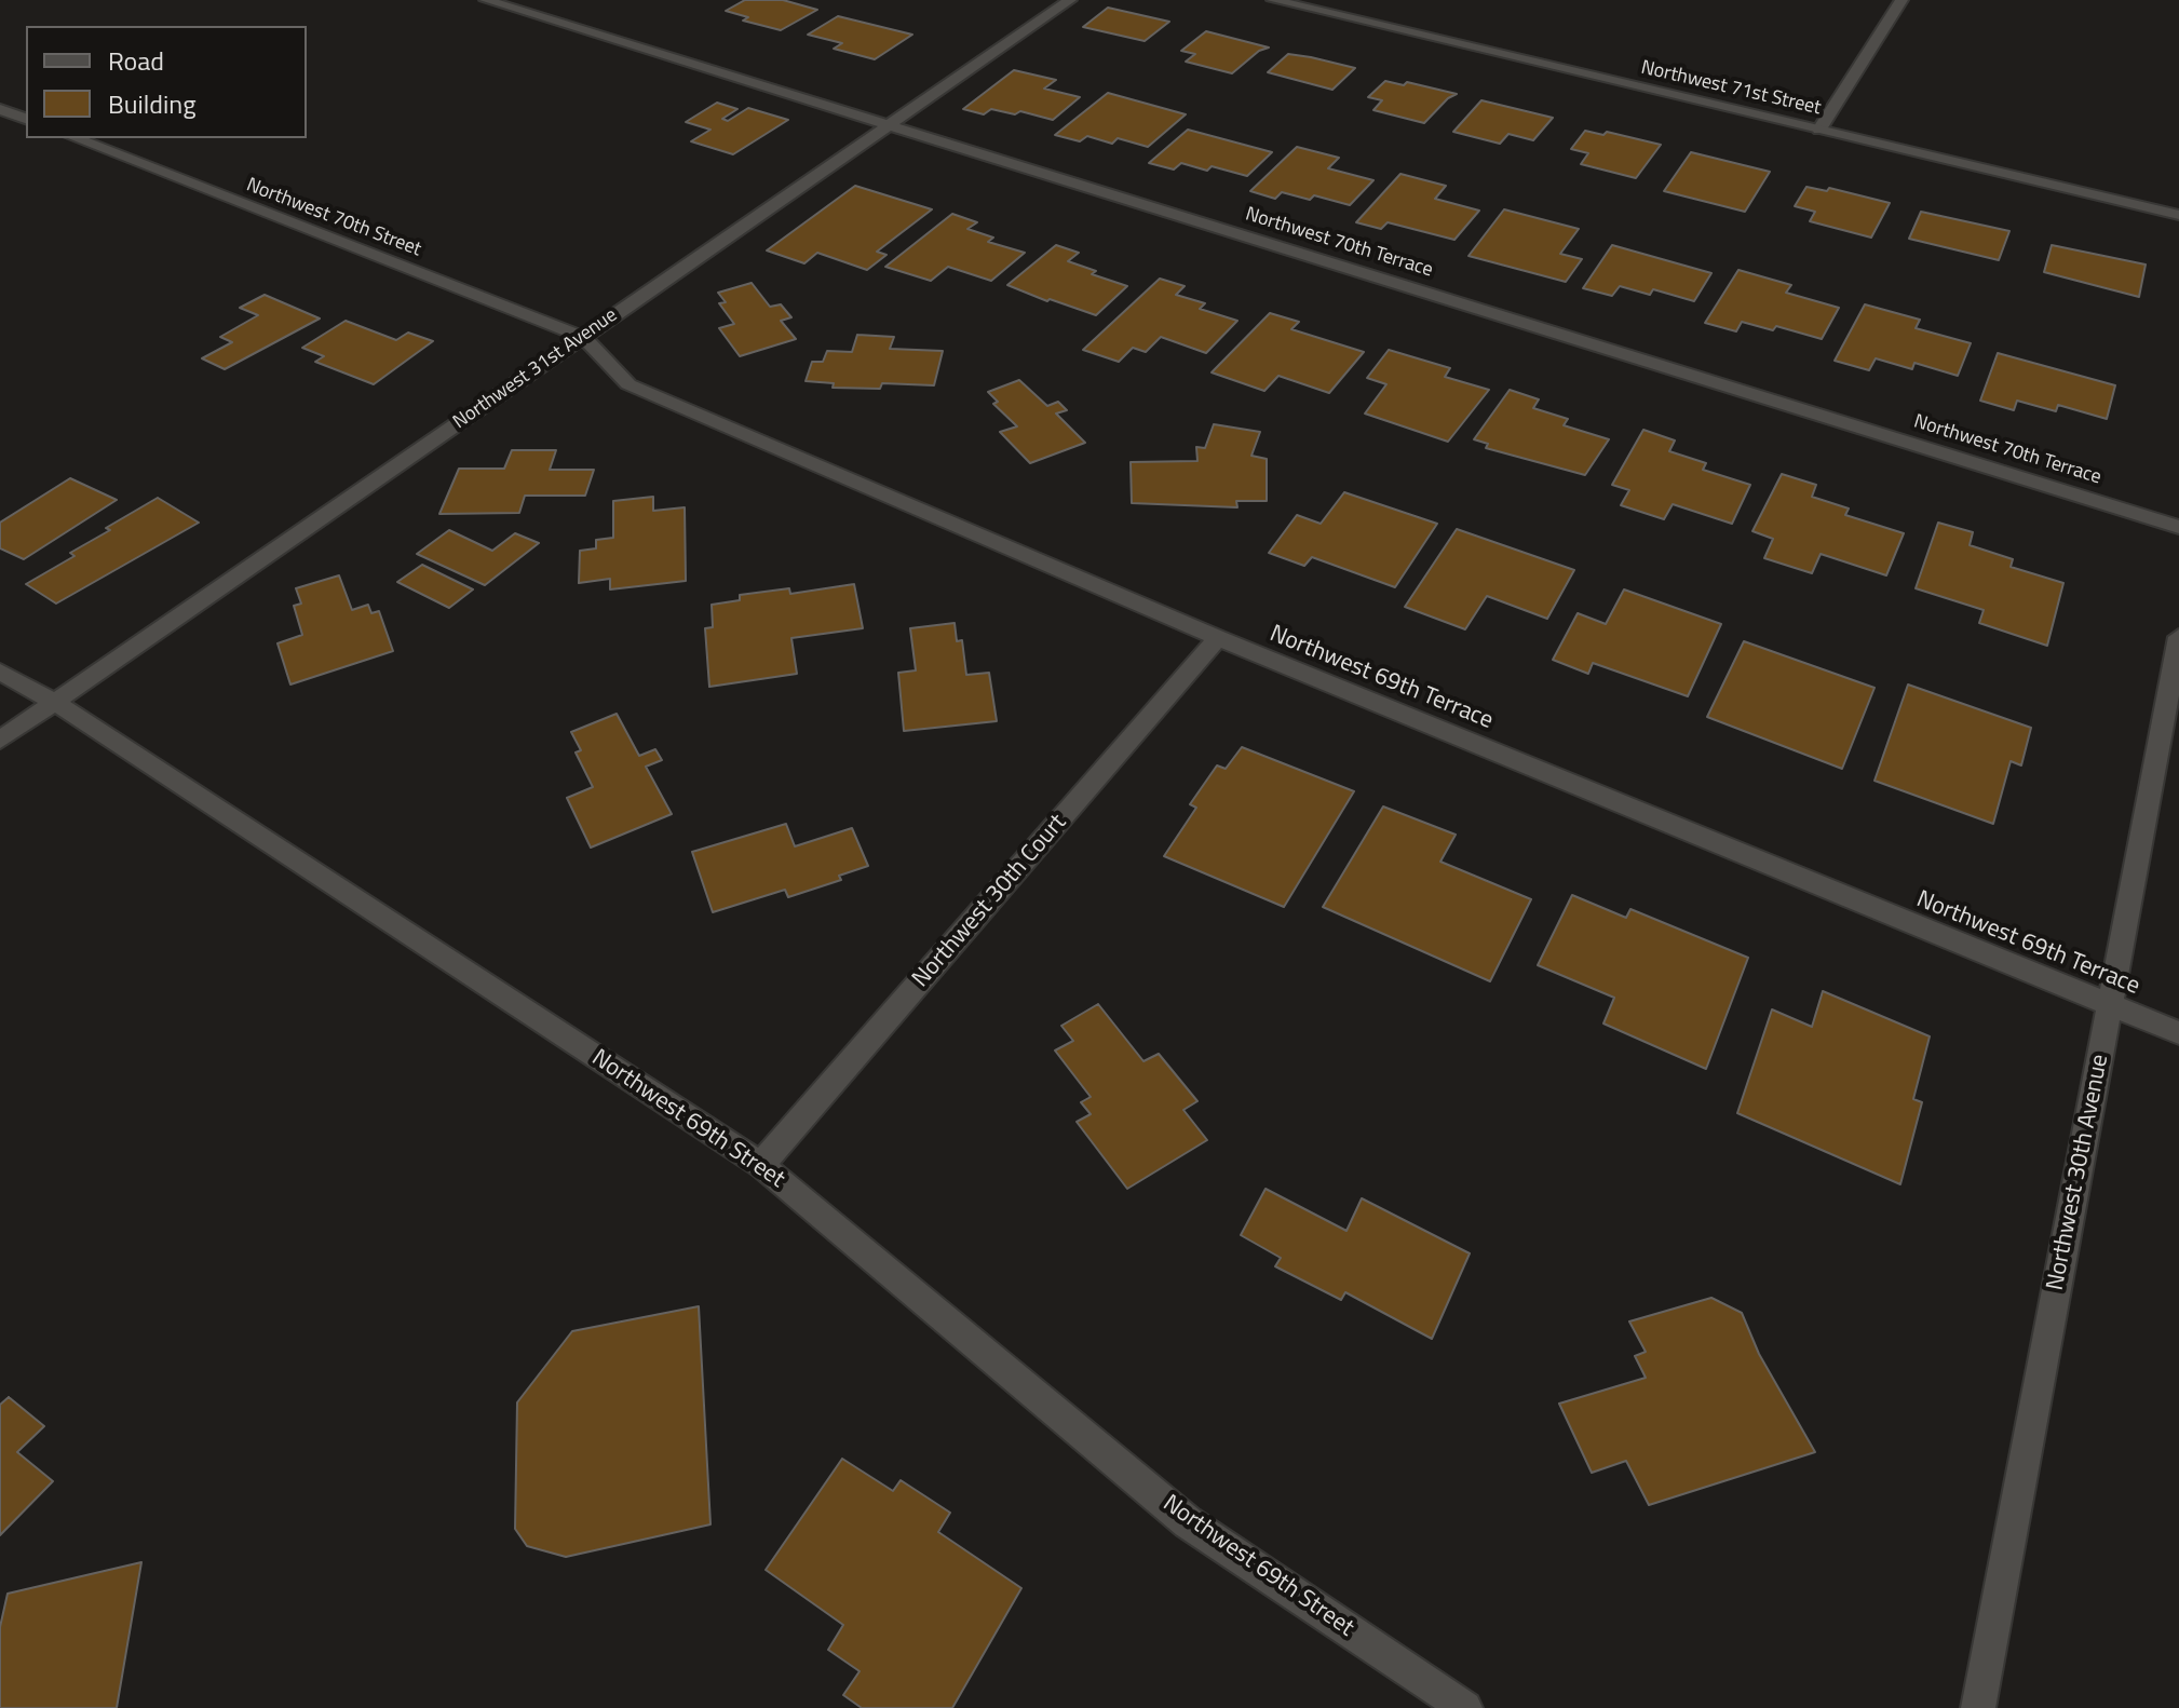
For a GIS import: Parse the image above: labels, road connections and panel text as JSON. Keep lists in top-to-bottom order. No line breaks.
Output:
{"streets":{"street":["Northwest 71st Street","Northwest 70th Street","Northwest 70th Terrace","Northwest 31st Avenue","Northwest 69th Terrace","Northwest 30th Court","Northwest 69th Street","Northwest 30th Avenue"]},"crossings":[["Northwest 70th Street","Northwest 31st Avenue"],["Northwest 70th Street","Northwest 69th Terrace"],["Northwest 70th Terrace","Northwest 31st Avenue"],["Northwest 31st Avenue","Northwest 69th Terrace"],["Northwest 31st Avenue","Northwest 69th Street"],["Northwest 69th Terrace","Northwest 30th Court"],["Northwest 69th Terrace","Northwest 30th Avenue"],["Northwest 30th Court","Northwest 69th Street"]],"legend":["Road","Building"]}
